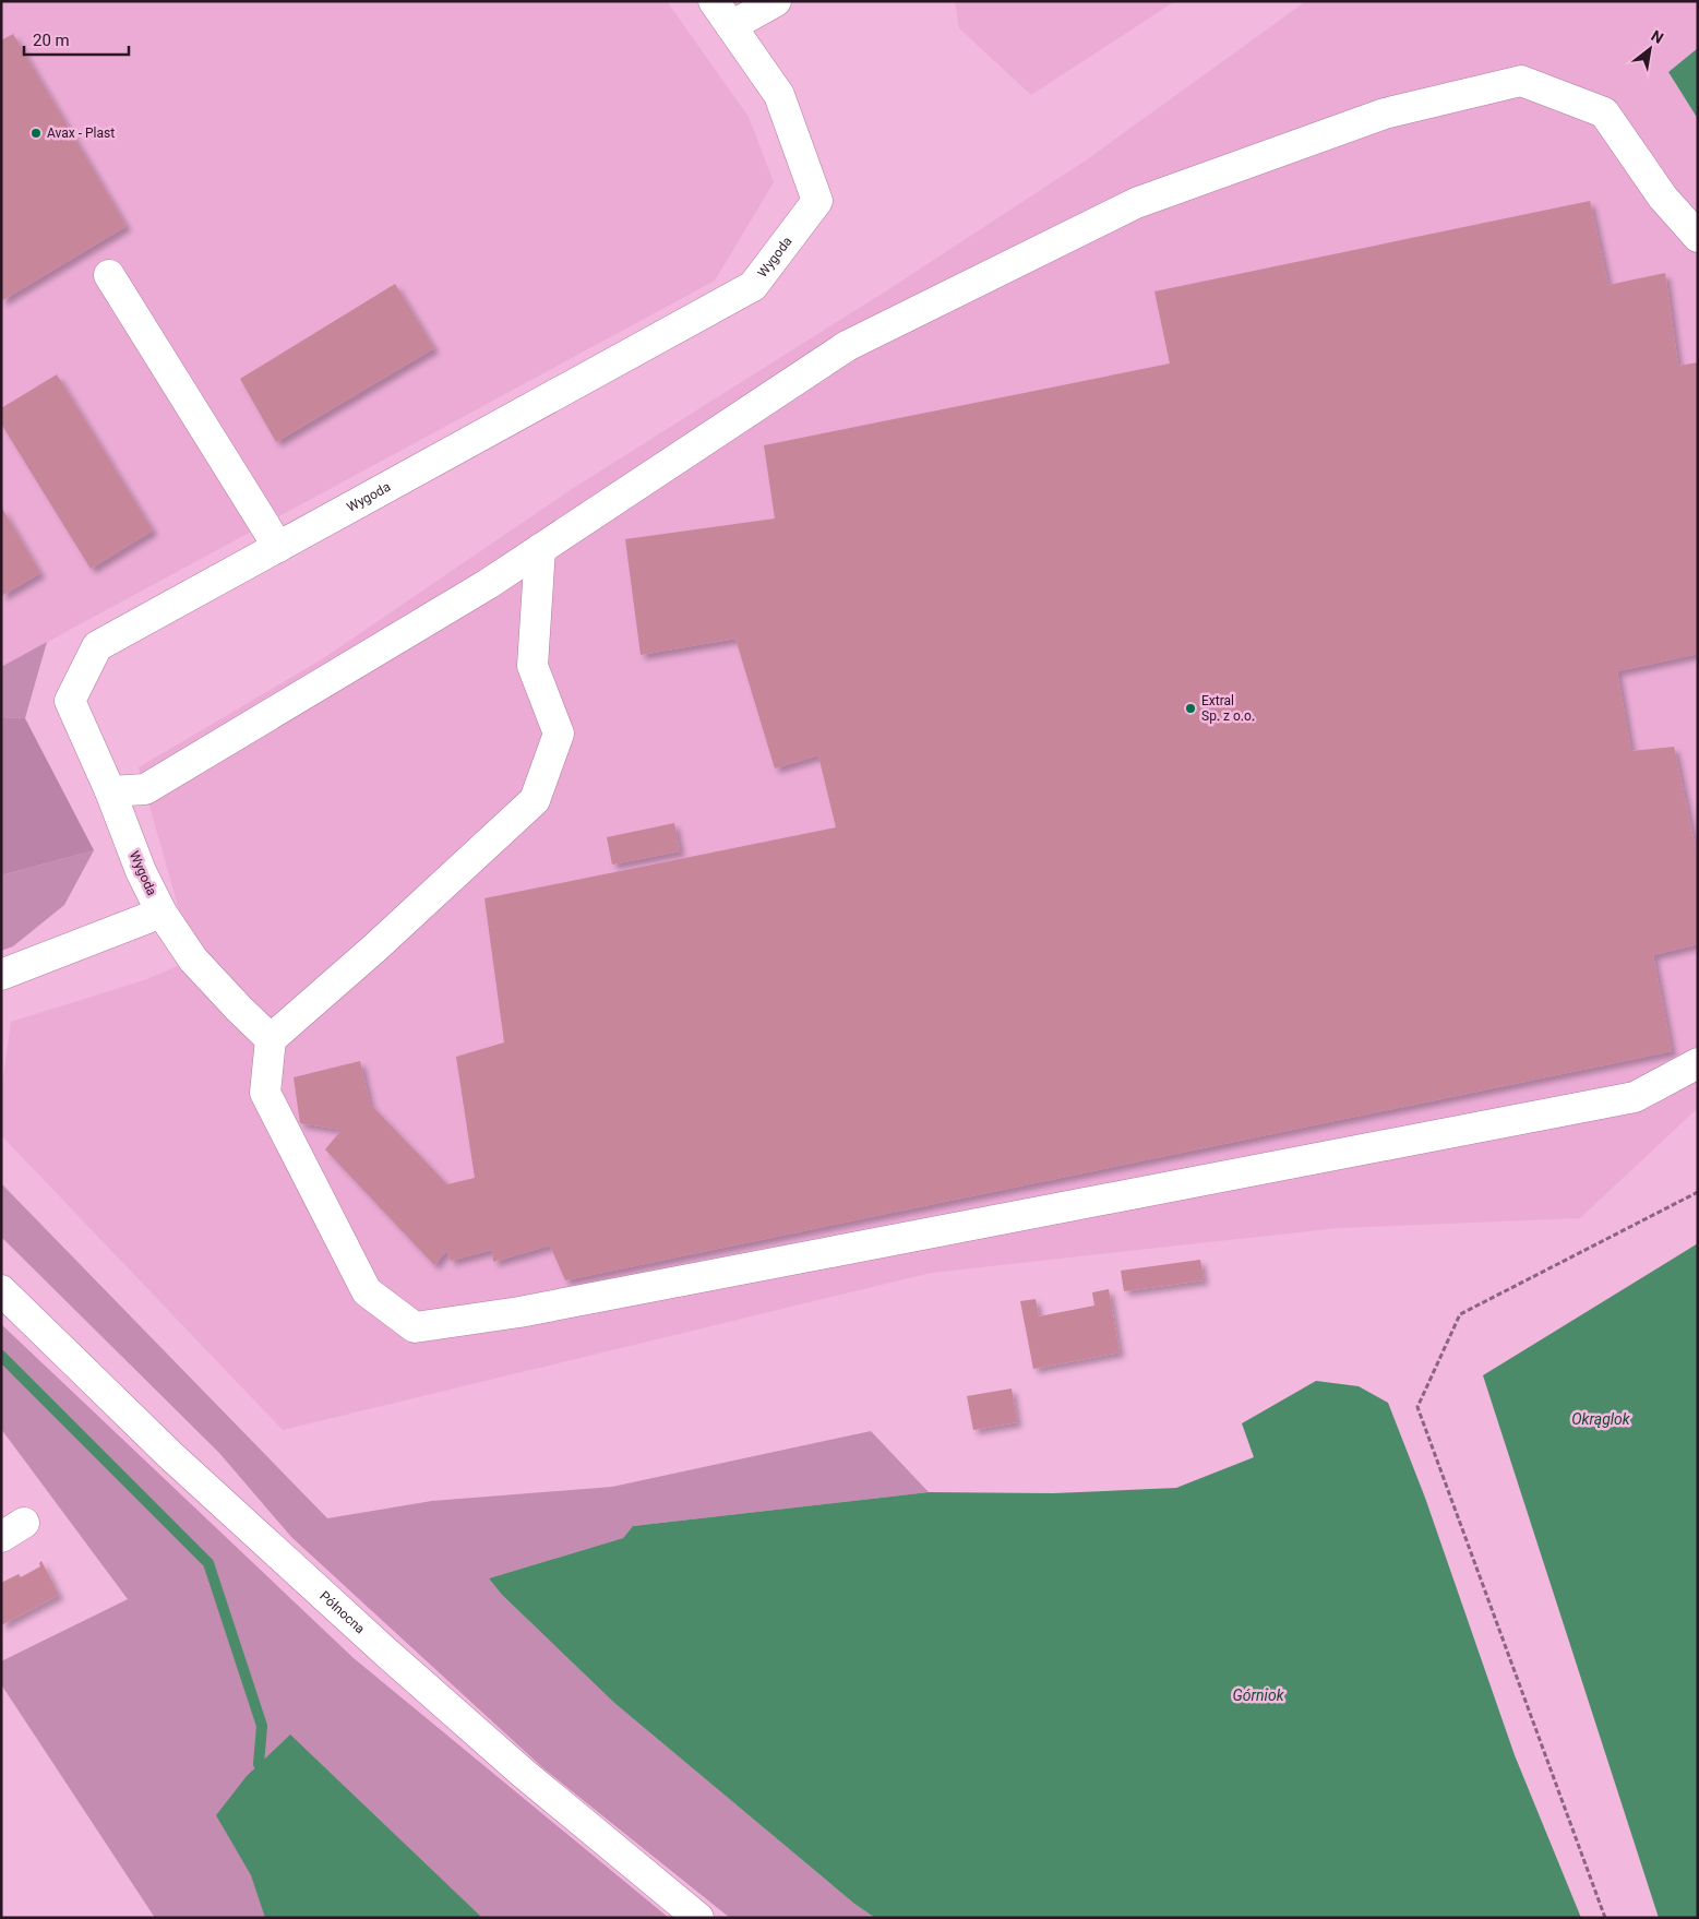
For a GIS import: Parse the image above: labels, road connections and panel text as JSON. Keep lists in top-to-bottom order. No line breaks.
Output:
{"streets":{"street":["Wygoda","Północna"]},"water":["Okrąglok","Górniok"],"places":["Avax - Plast","Extral Sp. z o.o."],"scale_bar":"20 m","north":"top right"}
